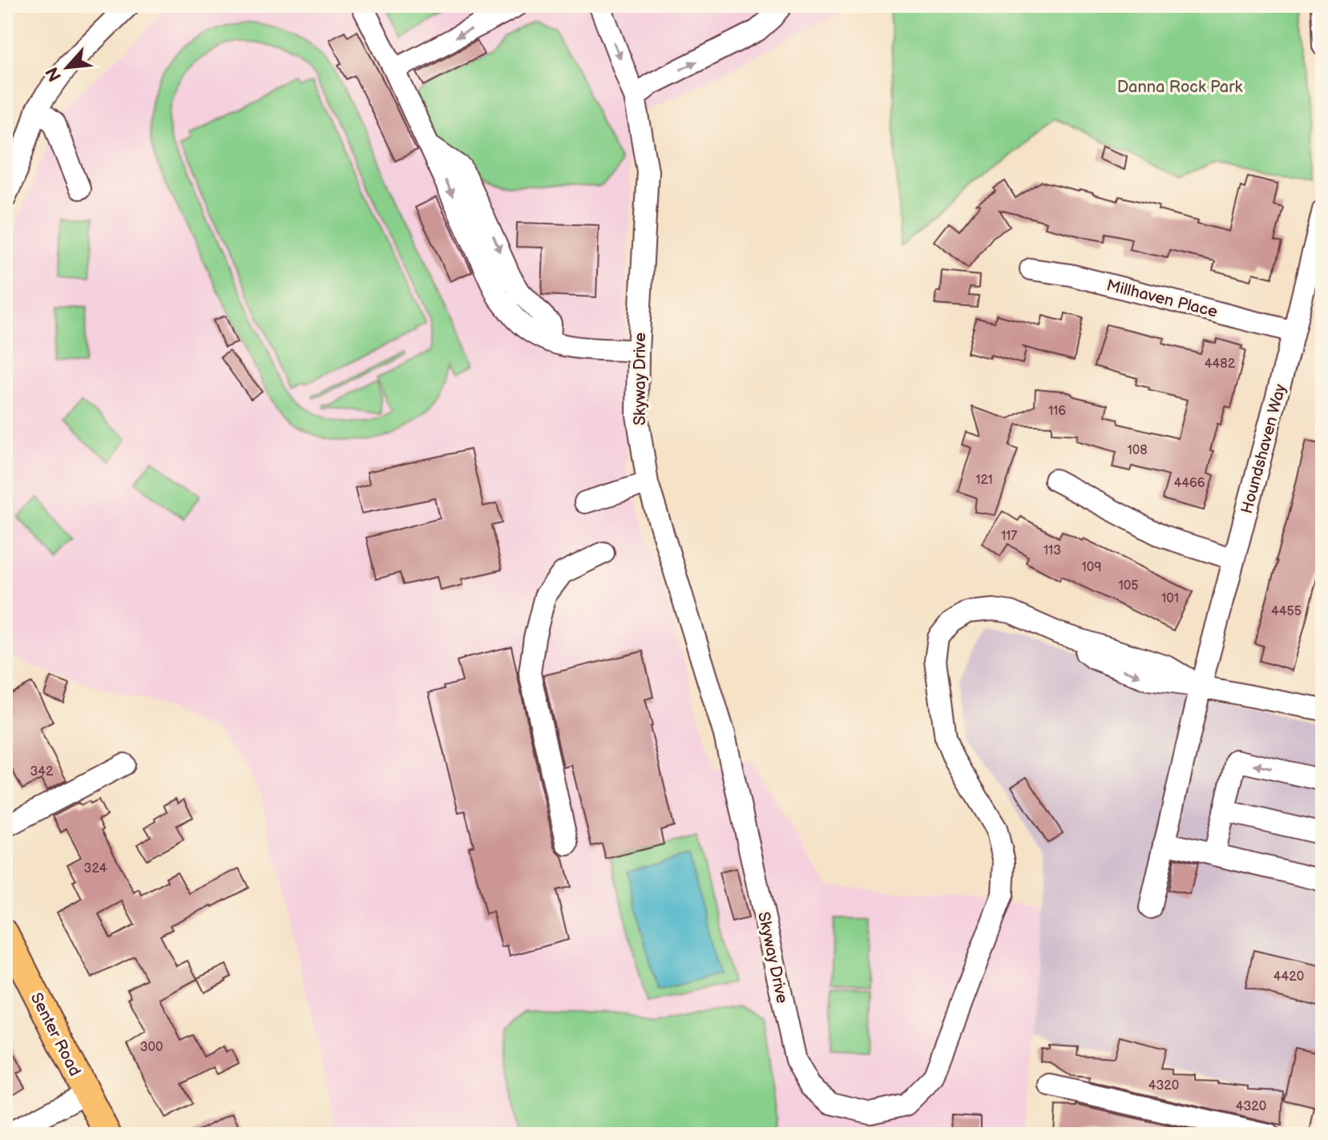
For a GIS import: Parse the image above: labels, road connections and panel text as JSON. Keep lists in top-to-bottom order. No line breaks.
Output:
{"streets":{"main road":["Senter Road"],"street":["Millhaven Place","Skyway Drive","Houndshaven Way"]},"crossings":[["Millhaven Place","Houndshaven Way"],["Skyway Drive","Houndshaven Way"]],"parks":["Danna Rock Park"],"house_numbers":["4482","116","108","121","4466","117","113","109","105","101","4455","342","324","4420","300","4320","4320"],"north":"bottom left"}
